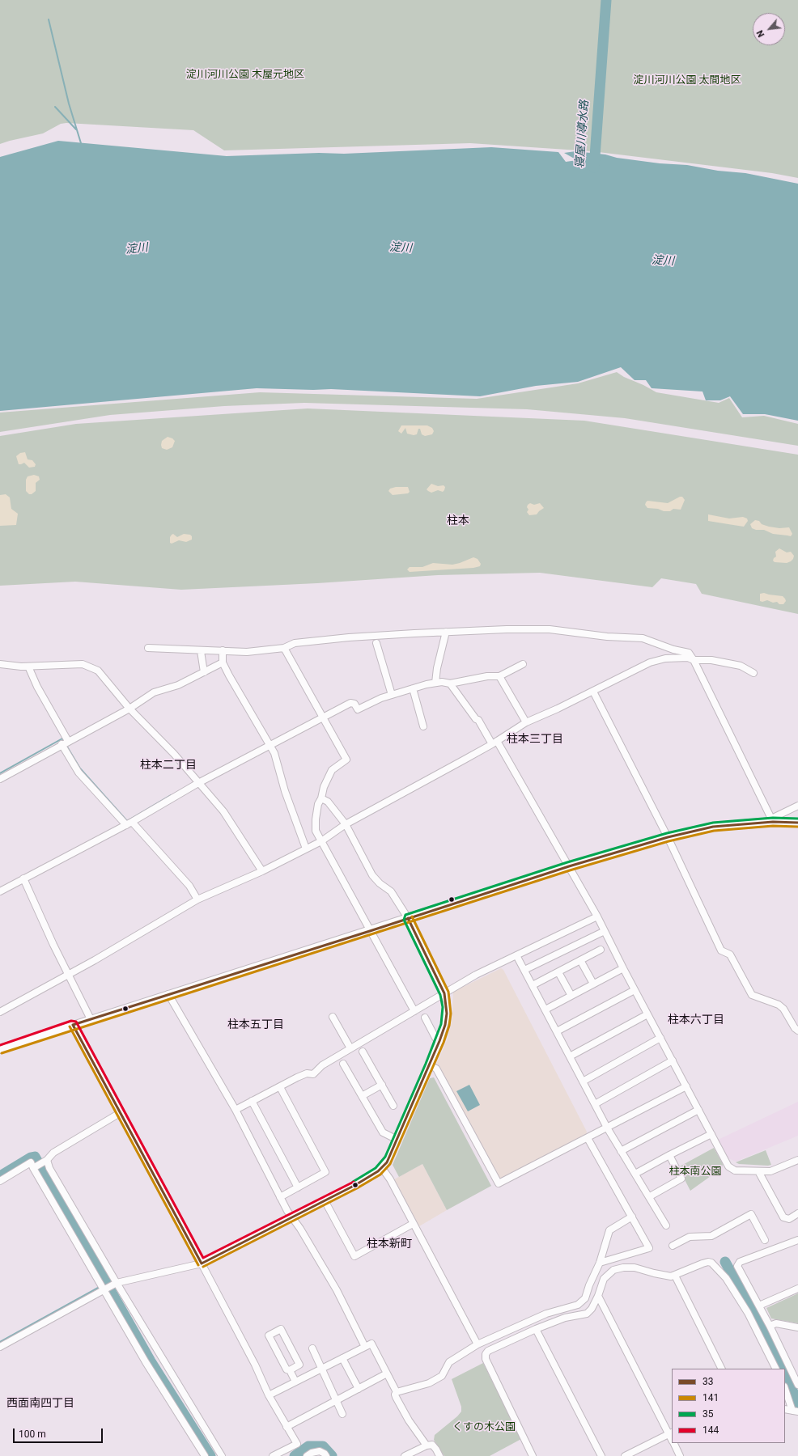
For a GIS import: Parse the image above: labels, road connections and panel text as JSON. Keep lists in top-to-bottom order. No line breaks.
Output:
{"districts":["柱本","柱本三丁目","柱本二丁目","柱本六丁目","柱本五丁目","柱本新町","西面南四丁目"],"water":["寝屋川導水路","淀川"],"parks":["淀川河川公園 木屋元地区","淀川河川公園 太間地区","柱本南公園","くすの木公園"],"lines":["transit line 35","transit line 33","transit line 141","transit line 144"],"legend":["33","141","35","144"],"scale_bar":"100 m","north":"bottom left"}
